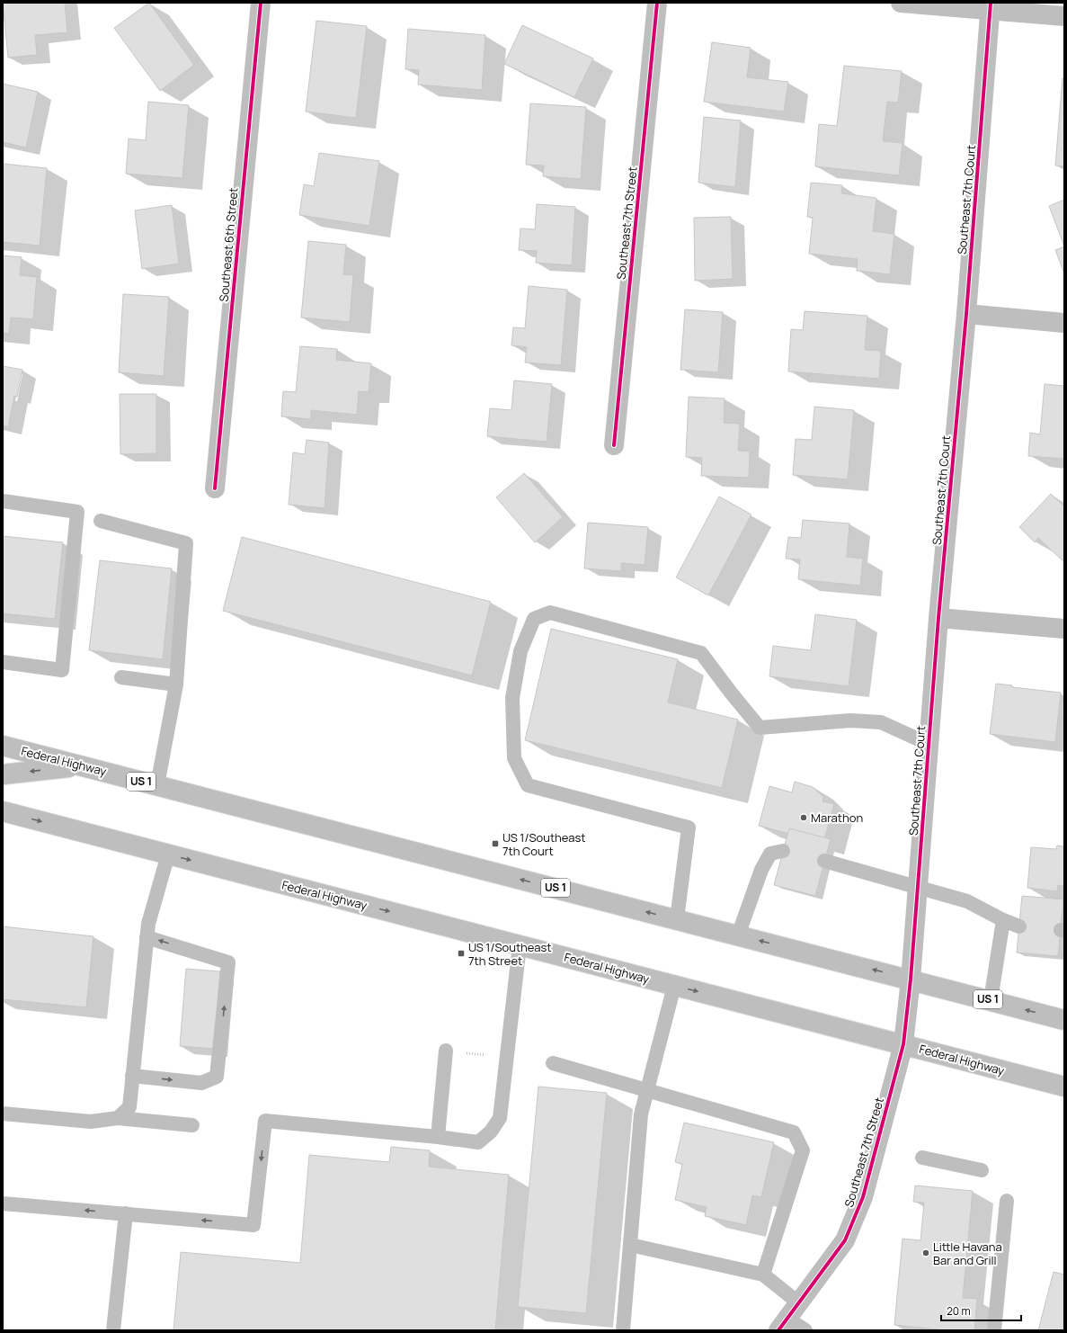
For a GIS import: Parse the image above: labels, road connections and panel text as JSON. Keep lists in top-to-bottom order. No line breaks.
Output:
{"streets":{"street":["Southeast 7th Court","Southeast 7th Street","Southeast 6th Street","Federal Highway","US 1"]},"crossings":[["Southeast 7th Court","Southeast 7th Street"],["Southeast 7th Court","Federal Highway"],["Southeast 7th Street","Federal Highway"]],"places":{"other":["Marathon","Little Havana Bar and Grill"],"transit":["US 1/Southeast 7th Court","US 1/Southeast 7th Street"]},"scale_bar":"20 m"}
